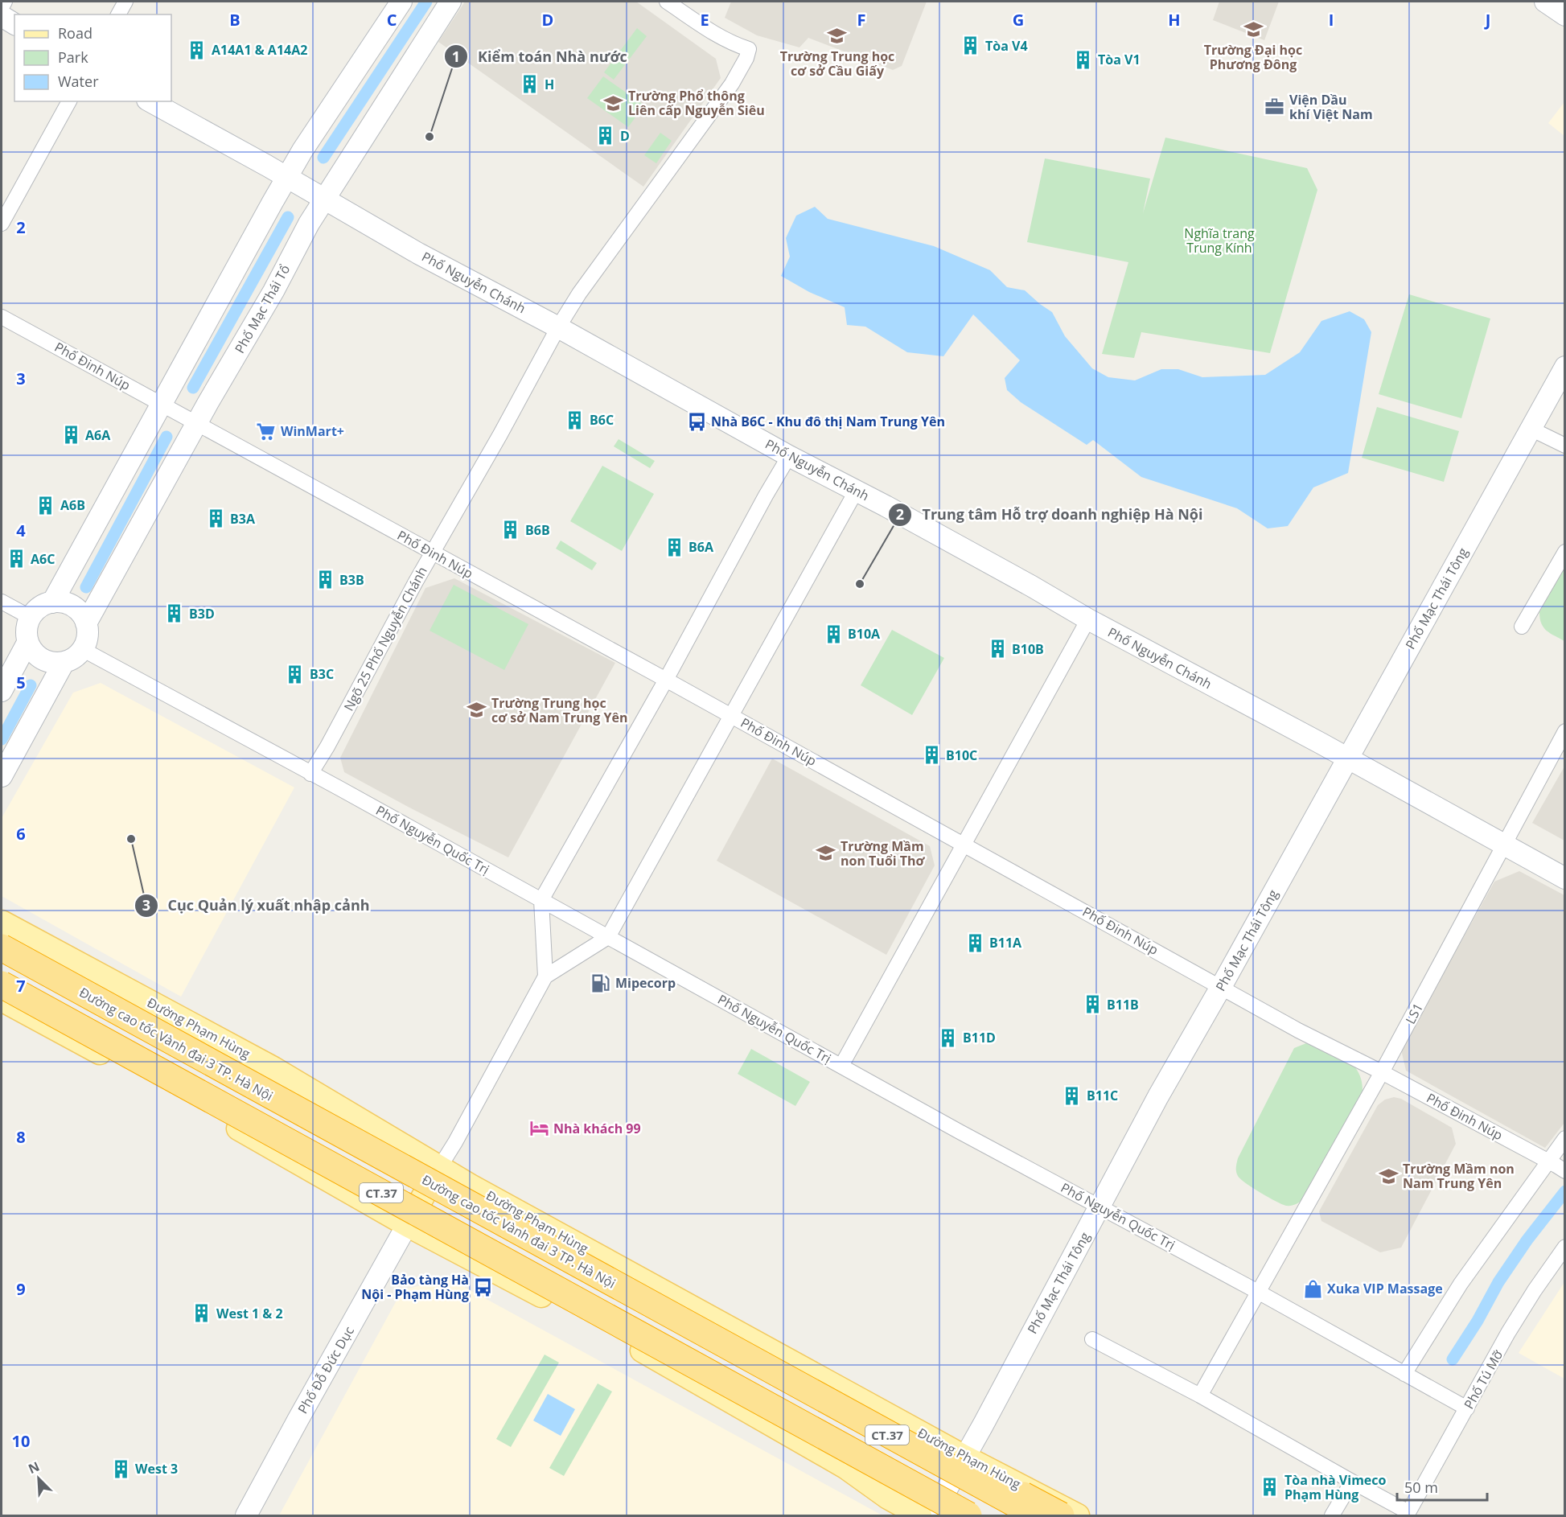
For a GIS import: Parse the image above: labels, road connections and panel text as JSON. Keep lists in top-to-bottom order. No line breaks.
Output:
{"streets":{"highway":["Đường cao tốc Vành đai 3 TP. Hà Nội","CT.37"],"main road":["Đường Phạm Hùng"],"street":["Phố Nguyễn Chánh","Phố Mạc Thái Tổ","Phố Đinh Núp","Phố Mạc Thái Tông","Ngõ 25 Phố Nguyễn Chánh","Phố Nguyễn Quốc Trị","LS1","Phố Đỗ Đức Dục","Phố Tú Mỡ"]},"crossings":[["Phố Nguyễn Chánh","Phố Mạc Thái Tổ"],["Phố Nguyễn Chánh","Phố Mạc Thái Tông"],["Phố Nguyễn Chánh","Ngõ 25 Phố Nguyễn Chánh"],["Phố Nguyễn Chánh","LS1"],["Phố Mạc Thái Tổ","Phố Đinh Núp"],["Phố Mạc Thái Tổ","Phố Nguyễn Quốc Trị"],["Phố Đinh Núp","Phố Mạc Thái Tông"],["Phố Đinh Núp","Ngõ 25 Phố Nguyễn Chánh"],["Phố Đinh Núp","LS1"],["Phố Mạc Thái Tông","Phố Nguyễn Quốc Trị"],["Phố Mạc Thái Tông","Đường Phạm Hùng"],["Ngõ 25 Phố Nguyễn Chánh","Phố Nguyễn Quốc Trị"],["Phố Nguyễn Quốc Trị","LS1"],["Phố Nguyễn Quốc Trị","Phố Tú Mỡ"]],"parks":["Nghĩa trang Trung Kính"],"places":{"school or university":["Trường Đại học Phương Đông","Trường Trung học cơ sở Cầu Giấy","Trường Phổ thông Liên cấp Nguyễn Siêu","Trường Trung học cơ sở Nam Trung Yên","Trường Mầm non Tuổi Thơ","Trường Mầm non Nam Trung Yên"],"building":["Tòa V4","A14A1 & A14A2","Tòa V1","H","D","B6C","A6A","A6B","B3A","B6B","B6A","A6C","B3B","B3D","B10A","B10B","B3C","B10C","B11A","B11B","B11D","B11C","West 1 & 2","West 3","Tòa nhà Vimeco Phạm Hùng"],"office":["Viện Dầu khí Việt Nam"],"other":["Kiểm toán Nhà nước","Trung tâm Hỗ trợ doanh nghiệp Hà Nội","Cục Quản lý xuất nhập cảnh"],"bus stop":["Nhà B6C - Khu đô thị Nam Trung Yên","Bảo tàng Hà Nội - Phạm Hùng"],"supermarket":["WinMart+"],"fuel station":["Mipecorp"],"hotel":["Nhà khách 99"],"shop":["Xuka VIP Massage"]},"legend":["Road","Park","Water"],"scale_bar":"50 m","north":"top left","grid":{"columns":["B","C","D","E","F","G","H","I","J"],"rows":["2","3","4","5","6","7","8","9","10"]}}
